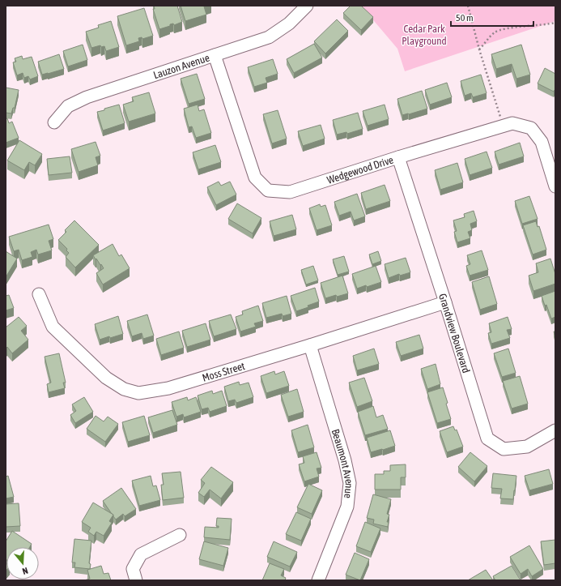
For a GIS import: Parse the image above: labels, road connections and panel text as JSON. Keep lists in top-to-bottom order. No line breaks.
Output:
{"streets":{"street":["Lauzon Avenue","Wedgewood Drive","Grandview Boulevard","Moss Street","Beaumont Avenue"]},"crossings":[["Lauzon Avenue","Wedgewood Drive"],["Wedgewood Drive","Grandview Boulevard"],["Grandview Boulevard","Moss Street"],["Moss Street","Beaumont Avenue"]],"parks":["Cedar Park Playground"],"scale_bar":"50 m","north":"bottom"}
